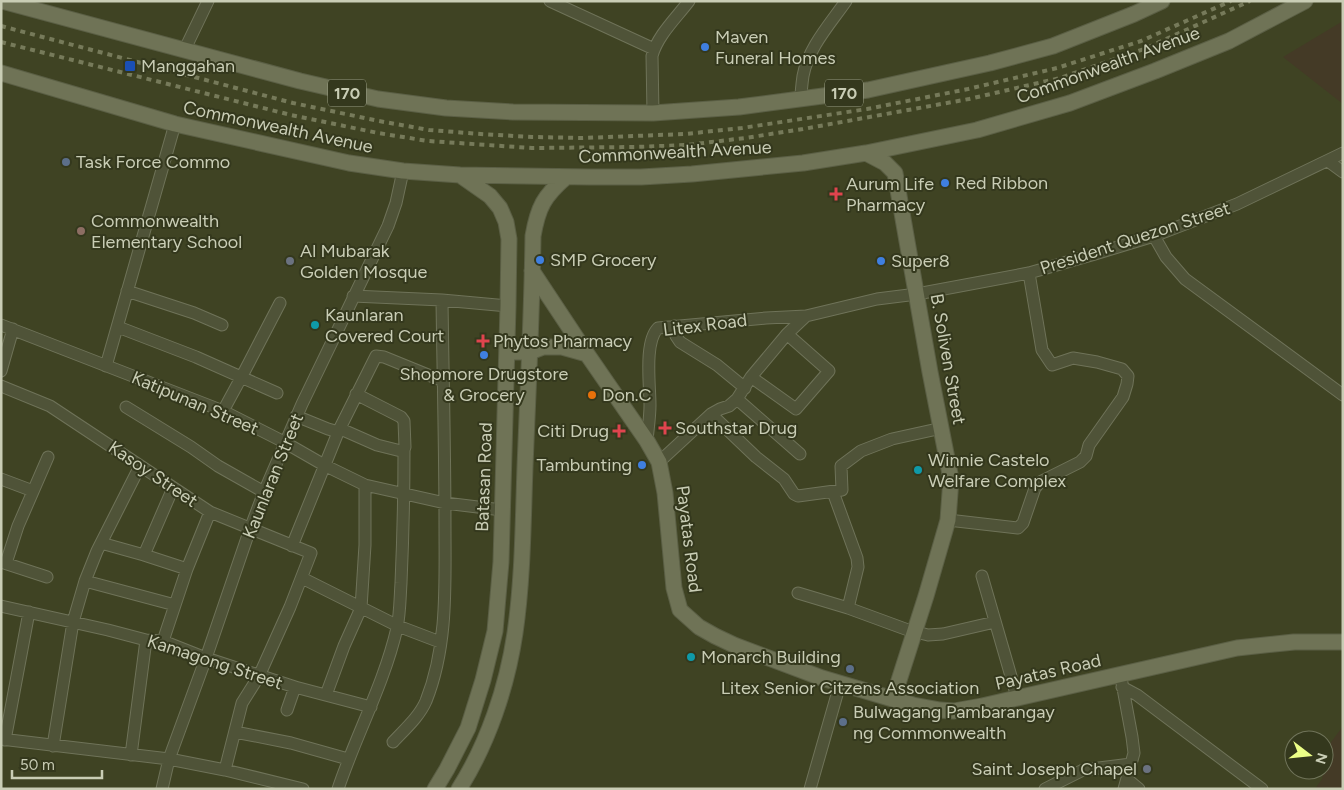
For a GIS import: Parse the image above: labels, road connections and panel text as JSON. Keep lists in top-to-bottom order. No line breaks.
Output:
{"streets":{"main road":["Commonwealth Avenue","170","B. Soliven Street","Batasan Road","Payatas Road"],"street":["President Quezon Street","Litex Road","Katipunan Street","Kasoy Street","Kaunlaran Street","Kamagong Street"]},"crossings":[["Commonwealth Avenue","B. Soliven Street"],["Commonwealth Avenue","Kaunlaran Street"],["Commonwealth Avenue","Batasan Road"],["President Quezon Street","Litex Road"],["President Quezon Street","B. Soliven Street"],["Litex Road","Payatas Road"],["B. Soliven Street","Payatas Road"],["Katipunan Street","Kaunlaran Street"],["Katipunan Street","Batasan Road"],["Kasoy Street","Kaunlaran Street"],["Kaunlaran Street","Kamagong Street"]],"places":{"other":["Maven Funeral Homes","Task Force Commo","Red Ribbon","Commonwealth Elementary School","SMP Grocery","Al Mubarak Golden Mosque","Super8","Kaunlaran Covered Court","Shopmore Drugstore & Grocery","Don.C","Tambunting","Winnie Castelo Welfare Complex","Monarch Building","Litex Senior Citzens Association","Bulwagang Pambarangay ng Commonwealth","Saint Joseph Chapel"],"transit":["Manggahan"],"health":["Aurum Life Pharmacy","Phytos Pharmacy","Southstar Drug","Citi Drug"]},"scale_bar":"50 m","north":"right"}
